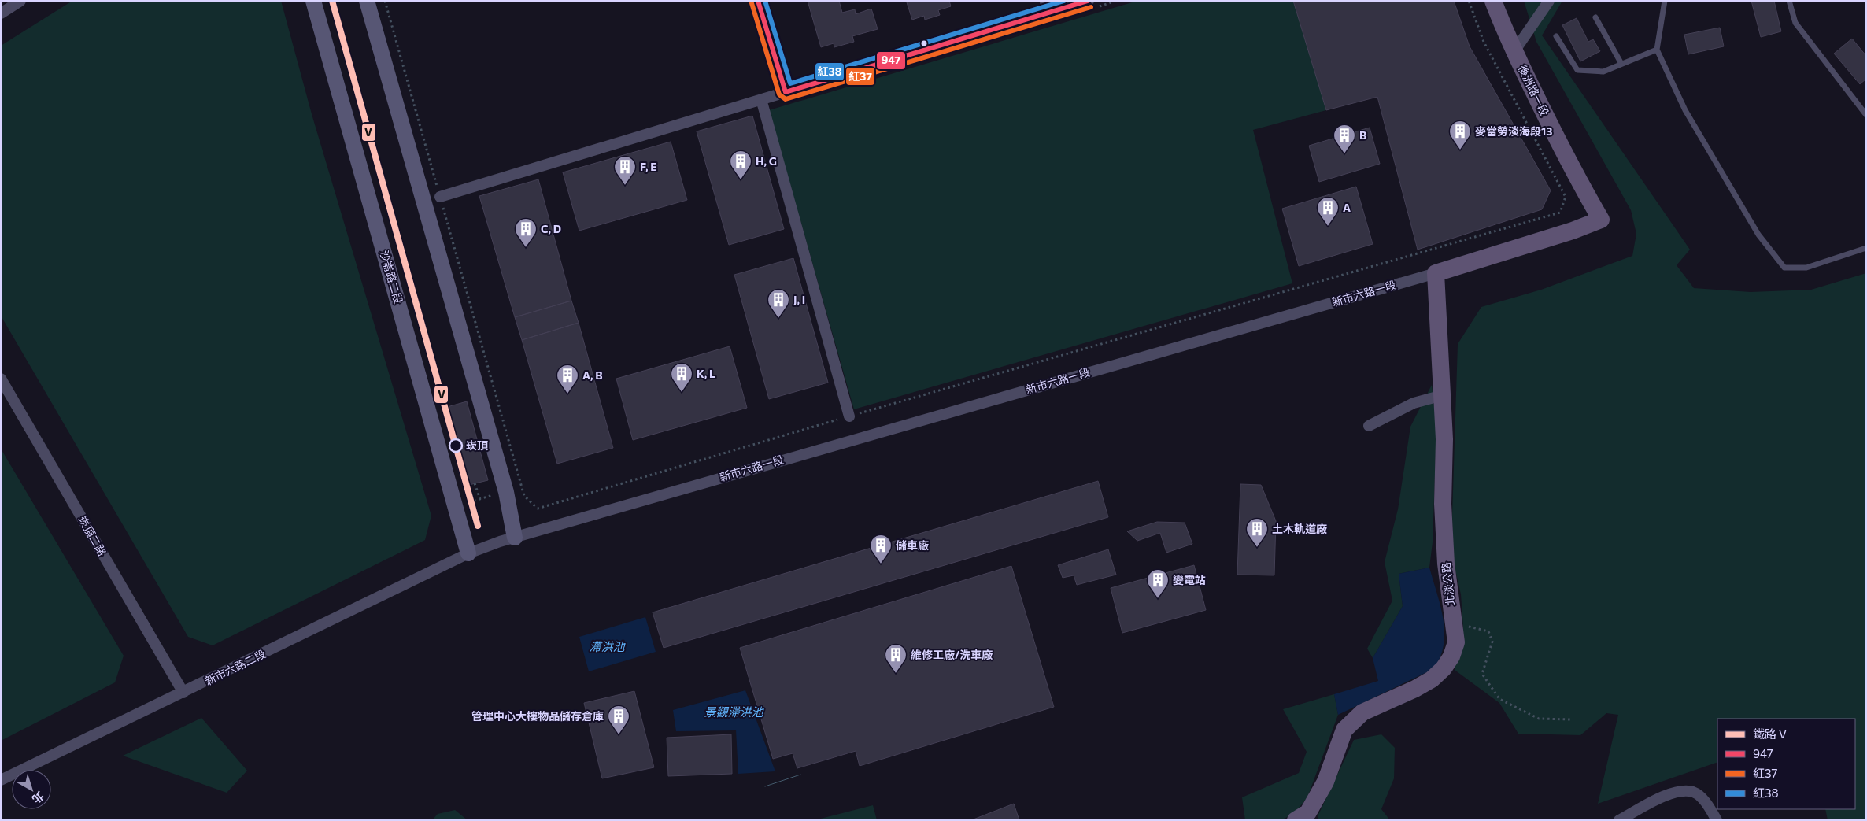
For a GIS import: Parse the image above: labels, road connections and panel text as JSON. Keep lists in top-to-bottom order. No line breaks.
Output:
{"streets":{"main road":["後洲路一段","新市六路一段","北淡公路"],"street":["沙崙路二段","崁頂二路","新市六路二段"]},"crossings":[["後洲路一段","新市六路一段"],["沙崙路二段","新市六路一段"],["沙崙路二段","新市六路二段"],["新市六路一段","北淡公路"],["新市六路一段","新市六路二段"],["崁頂二路","新市六路二段"]],"water":["滯洪池","景觀滯洪池"],"places":{"building":["麥當勞淡海段13","B","H, G","F, E","A","C, D","J, I","K, L","A, B","土木軌道廠","儲車廠","變電站","維修工廠/洗車廠","管理中心大樓物品儲存倉庫"],"other":["崁頂"]},"lines":["rail line V","transit line 947","transit line 紅38","transit line 紅37"],"legend":["鐵路 V","947","紅37","紅38"],"north":"bottom right"}
